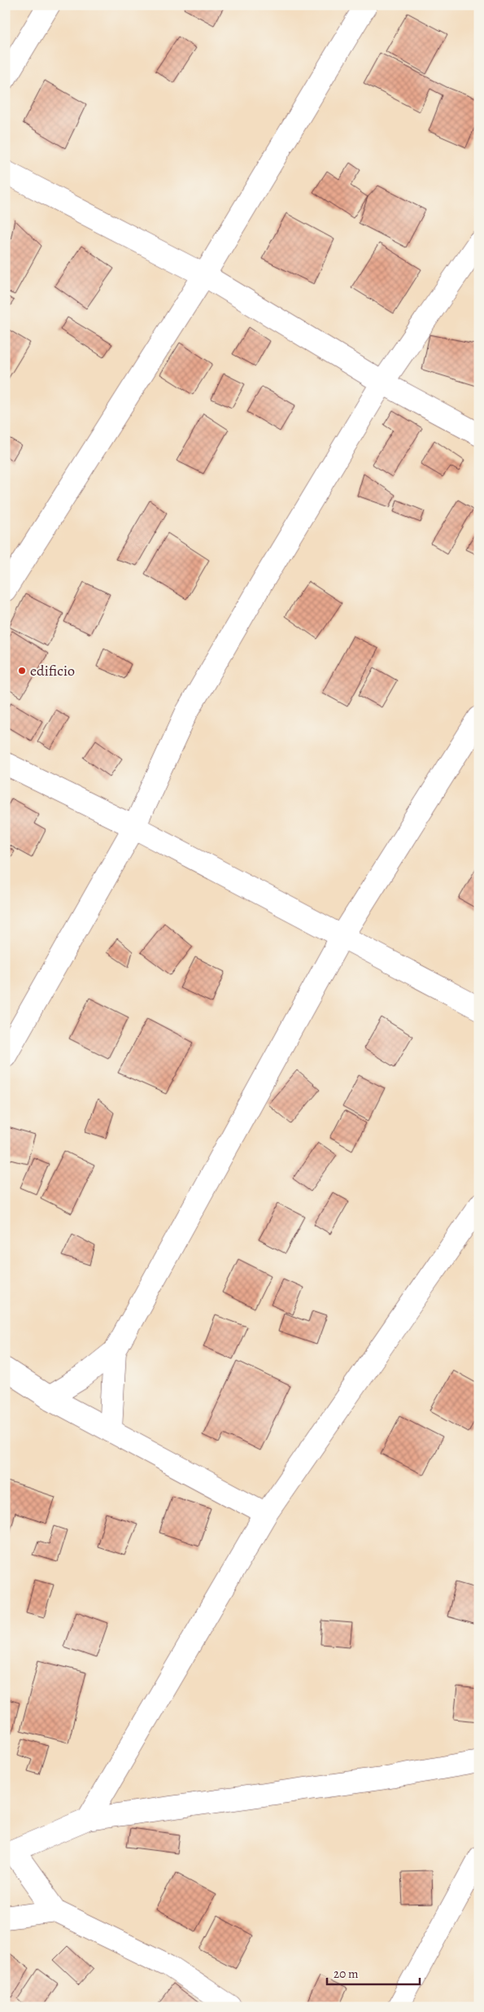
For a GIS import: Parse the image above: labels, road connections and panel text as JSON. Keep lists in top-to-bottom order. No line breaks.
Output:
{"places":["edificio"],"scale_bar":"20 m"}
